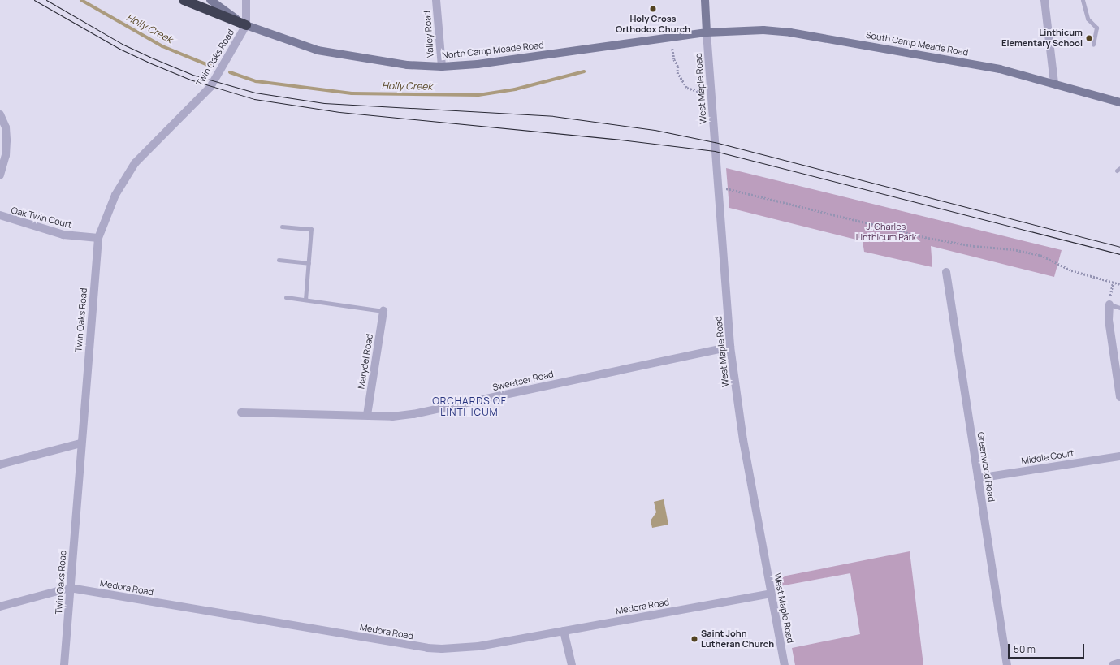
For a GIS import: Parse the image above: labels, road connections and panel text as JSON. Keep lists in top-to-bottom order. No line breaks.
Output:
{"streets":{"main road":["South Camp Meade Road","North Camp Meade Road"],"street":["Valley Road","Twin Oaks Road","West Maple Road","Oak Twin Court","Marydel Road","Sweetser Road","Middle Court","Greenwood Road","Medora Road"]},"crossings":[["Valley Road","North Camp Meade Road"],["South Camp Meade Road","North Camp Meade Road"],["South Camp Meade Road","West Maple Road"],["North Camp Meade Road","Twin Oaks Road"],["North Camp Meade Road","West Maple Road"],["Twin Oaks Road","Oak Twin Court"],["Twin Oaks Road","Medora Road"],["West Maple Road","Sweetser Road"],["West Maple Road","Medora Road"],["Marydel Road","Sweetser Road"],["Middle Court","Greenwood Road"]],"districts":["ORCHARDS OF LINTHICUM"],"water":["Holly Creek"],"parks":["J. Charles Linthicum Park"],"places":["Holy Cross Orthodox Church","Linthicum Elementary School","Saint John Lutheran Church"],"scale_bar":"50 m"}
